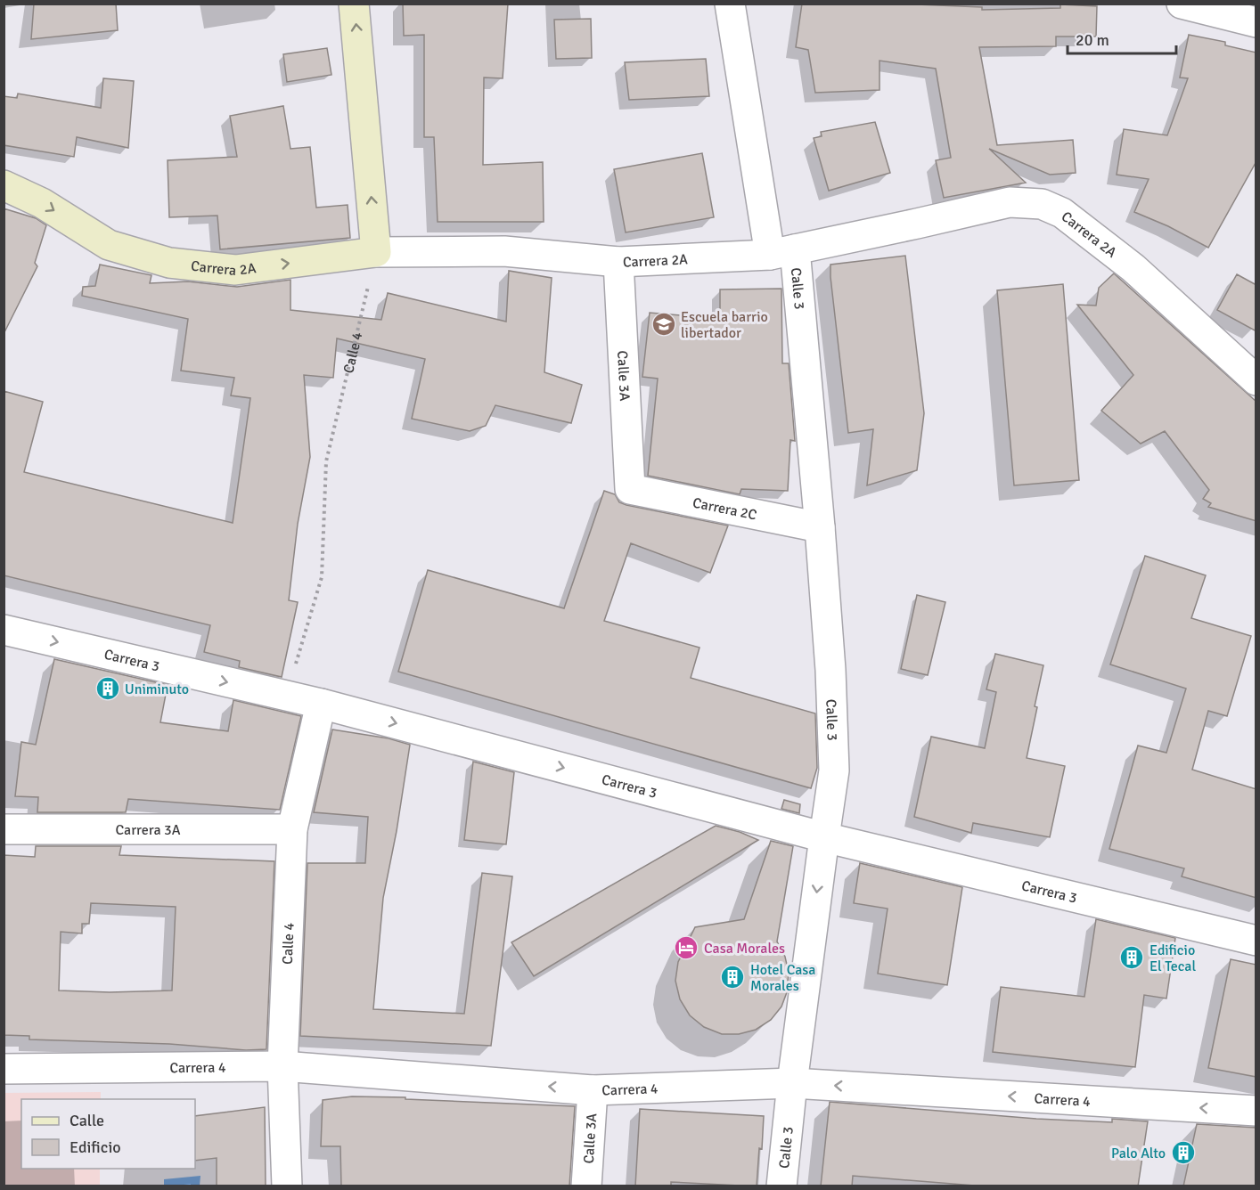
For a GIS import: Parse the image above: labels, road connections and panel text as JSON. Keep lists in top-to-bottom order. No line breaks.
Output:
{"streets":{"main road":["Carrera 2A"],"street":["Calle 3","Calle 4","Calle 3A","Carrera 2C","Carrera 3","Carrera 3A","Carrera 4"]},"crossings":[["Carrera 2A","Calle 3"],["Carrera 2A","Calle 4"],["Carrera 2A","Calle 3A"],["Calle 3","Carrera 2C"],["Calle 3","Carrera 3"],["Calle 3","Carrera 4"],["Calle 4","Carrera 3"],["Calle 4","Carrera 3A"],["Calle 4","Carrera 4"],["Calle 3A","Carrera 2C"],["Calle 3A","Carrera 4"]],"one_way":["Carrera 3","Carrera 4"],"places":{"school or university":["Escuela barrio libertador"],"building":["Uniminuto","Edificio El Tecal","Hotel Casa Morales","Palo Alto"],"hotel":["Casa Morales"]},"legend":["Calle","Edificio"],"scale_bar":"20 m"}
